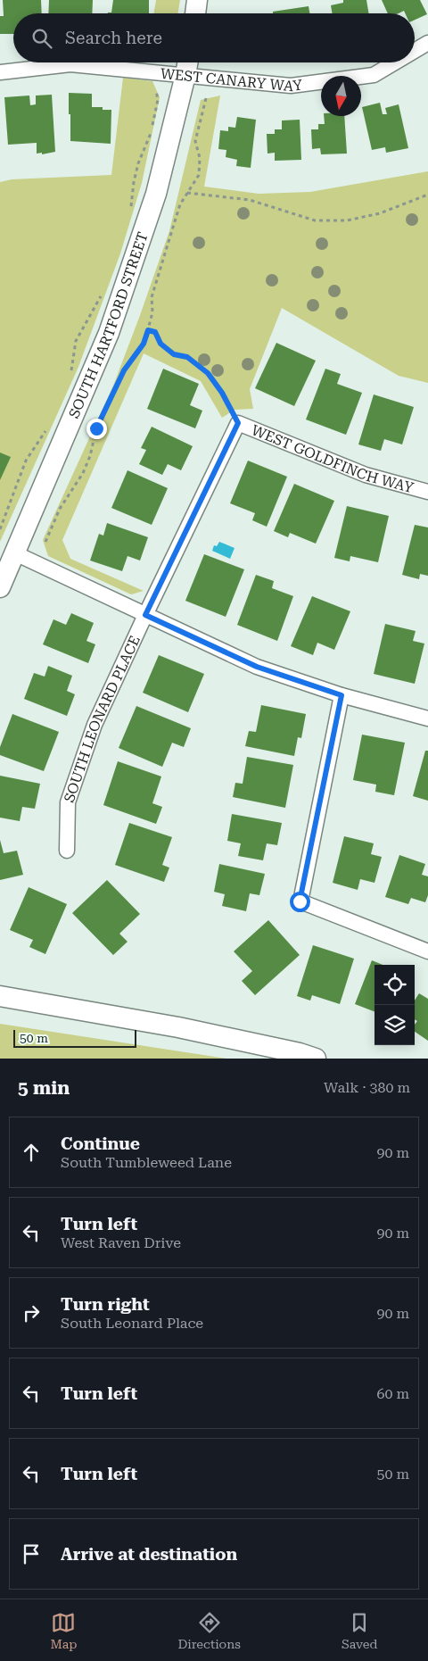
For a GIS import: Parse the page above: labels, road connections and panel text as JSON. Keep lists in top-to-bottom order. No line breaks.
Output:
{"streets":{"street":["WEST CANARY WAY","SOUTH HARTFORD STREET","WEST GOLDFINCH WAY","SOUTH LEONARD PLACE"]},"crossings":[["WEST CANARY WAY","SOUTH HARTFORD STREET"],["WEST GOLDFINCH WAY","SOUTH LEONARD PLACE"]],"scale_bar":"50 m","north":"bottom","page":{"search":"Search here","scale":"50 m","heading":["5 min","Walk · 380 m"],"list":[["Continue","South Tumbleweed Lane","90 m"],["Turn left","West Raven Drive","90 m"],["Turn right","South Leonard Place","90 m"],["Turn left","60 m"],["Turn left","50 m"],"Arrive at destination"],"nav":["Map","Directions","Saved"]}}
